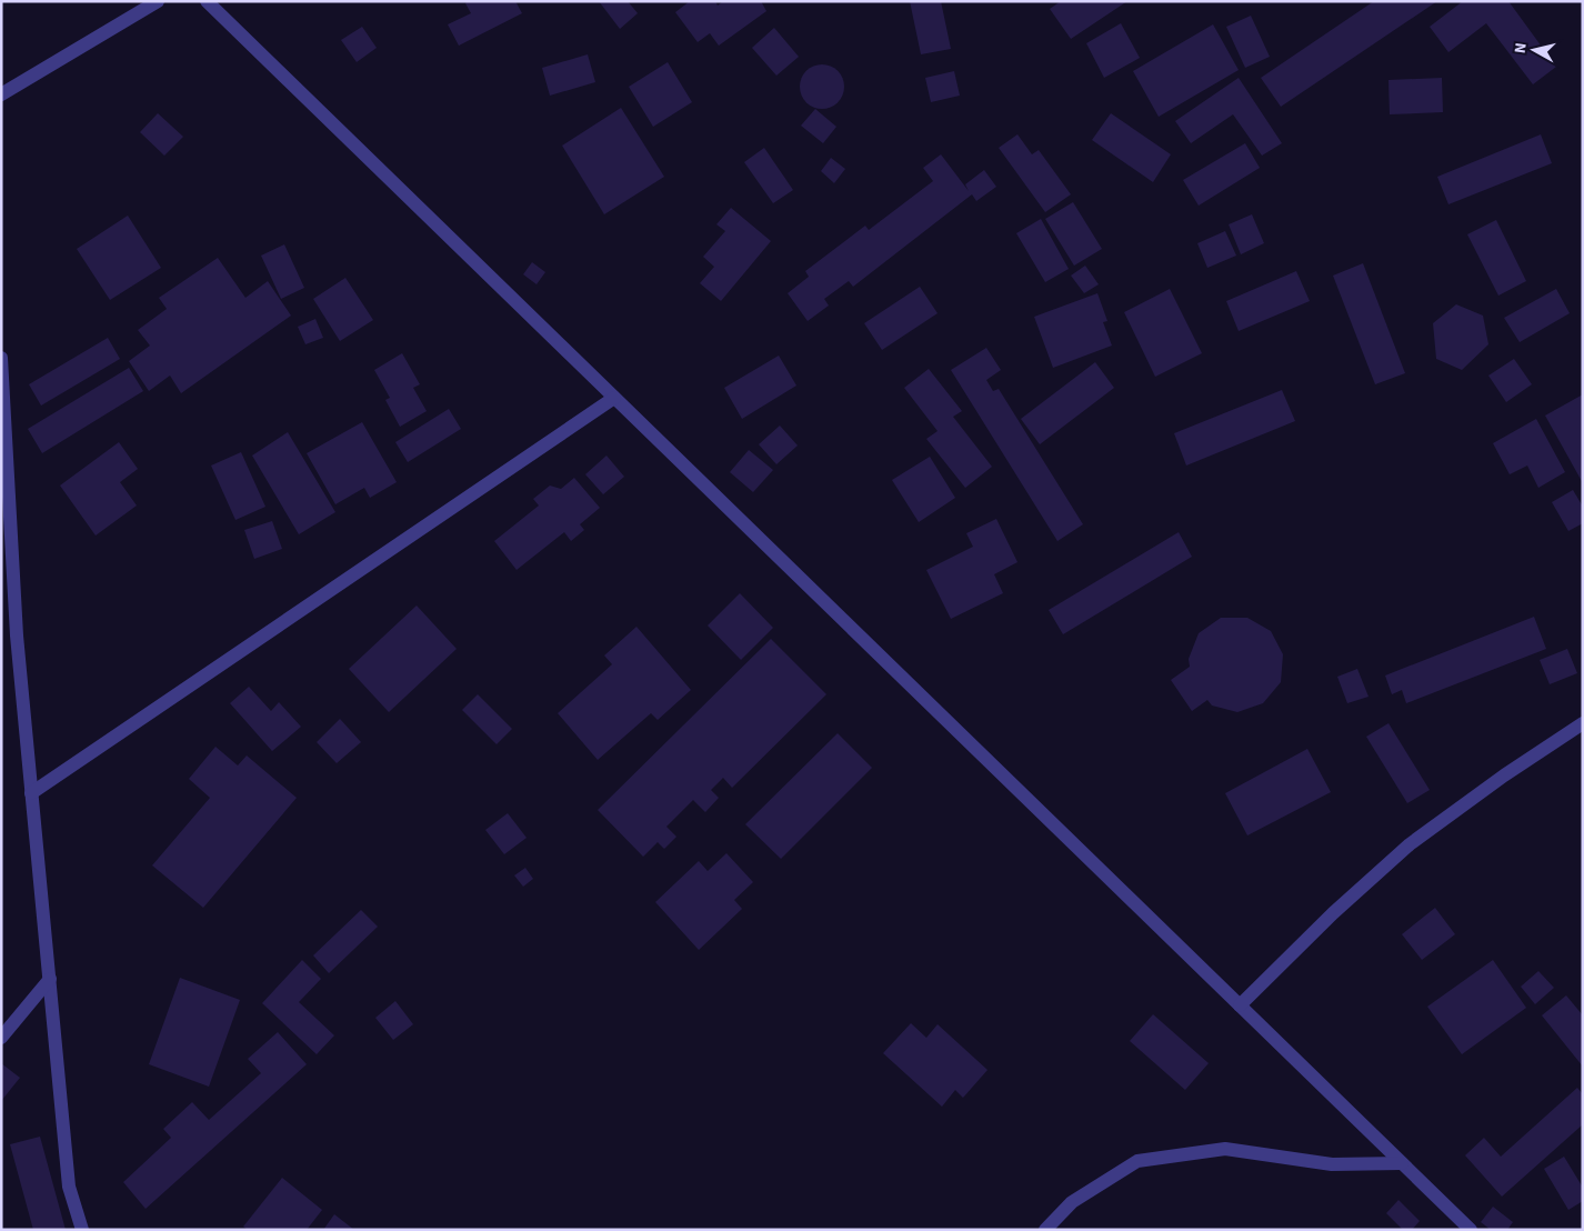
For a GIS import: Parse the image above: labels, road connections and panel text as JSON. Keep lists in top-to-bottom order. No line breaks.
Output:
{"north":"left"}
